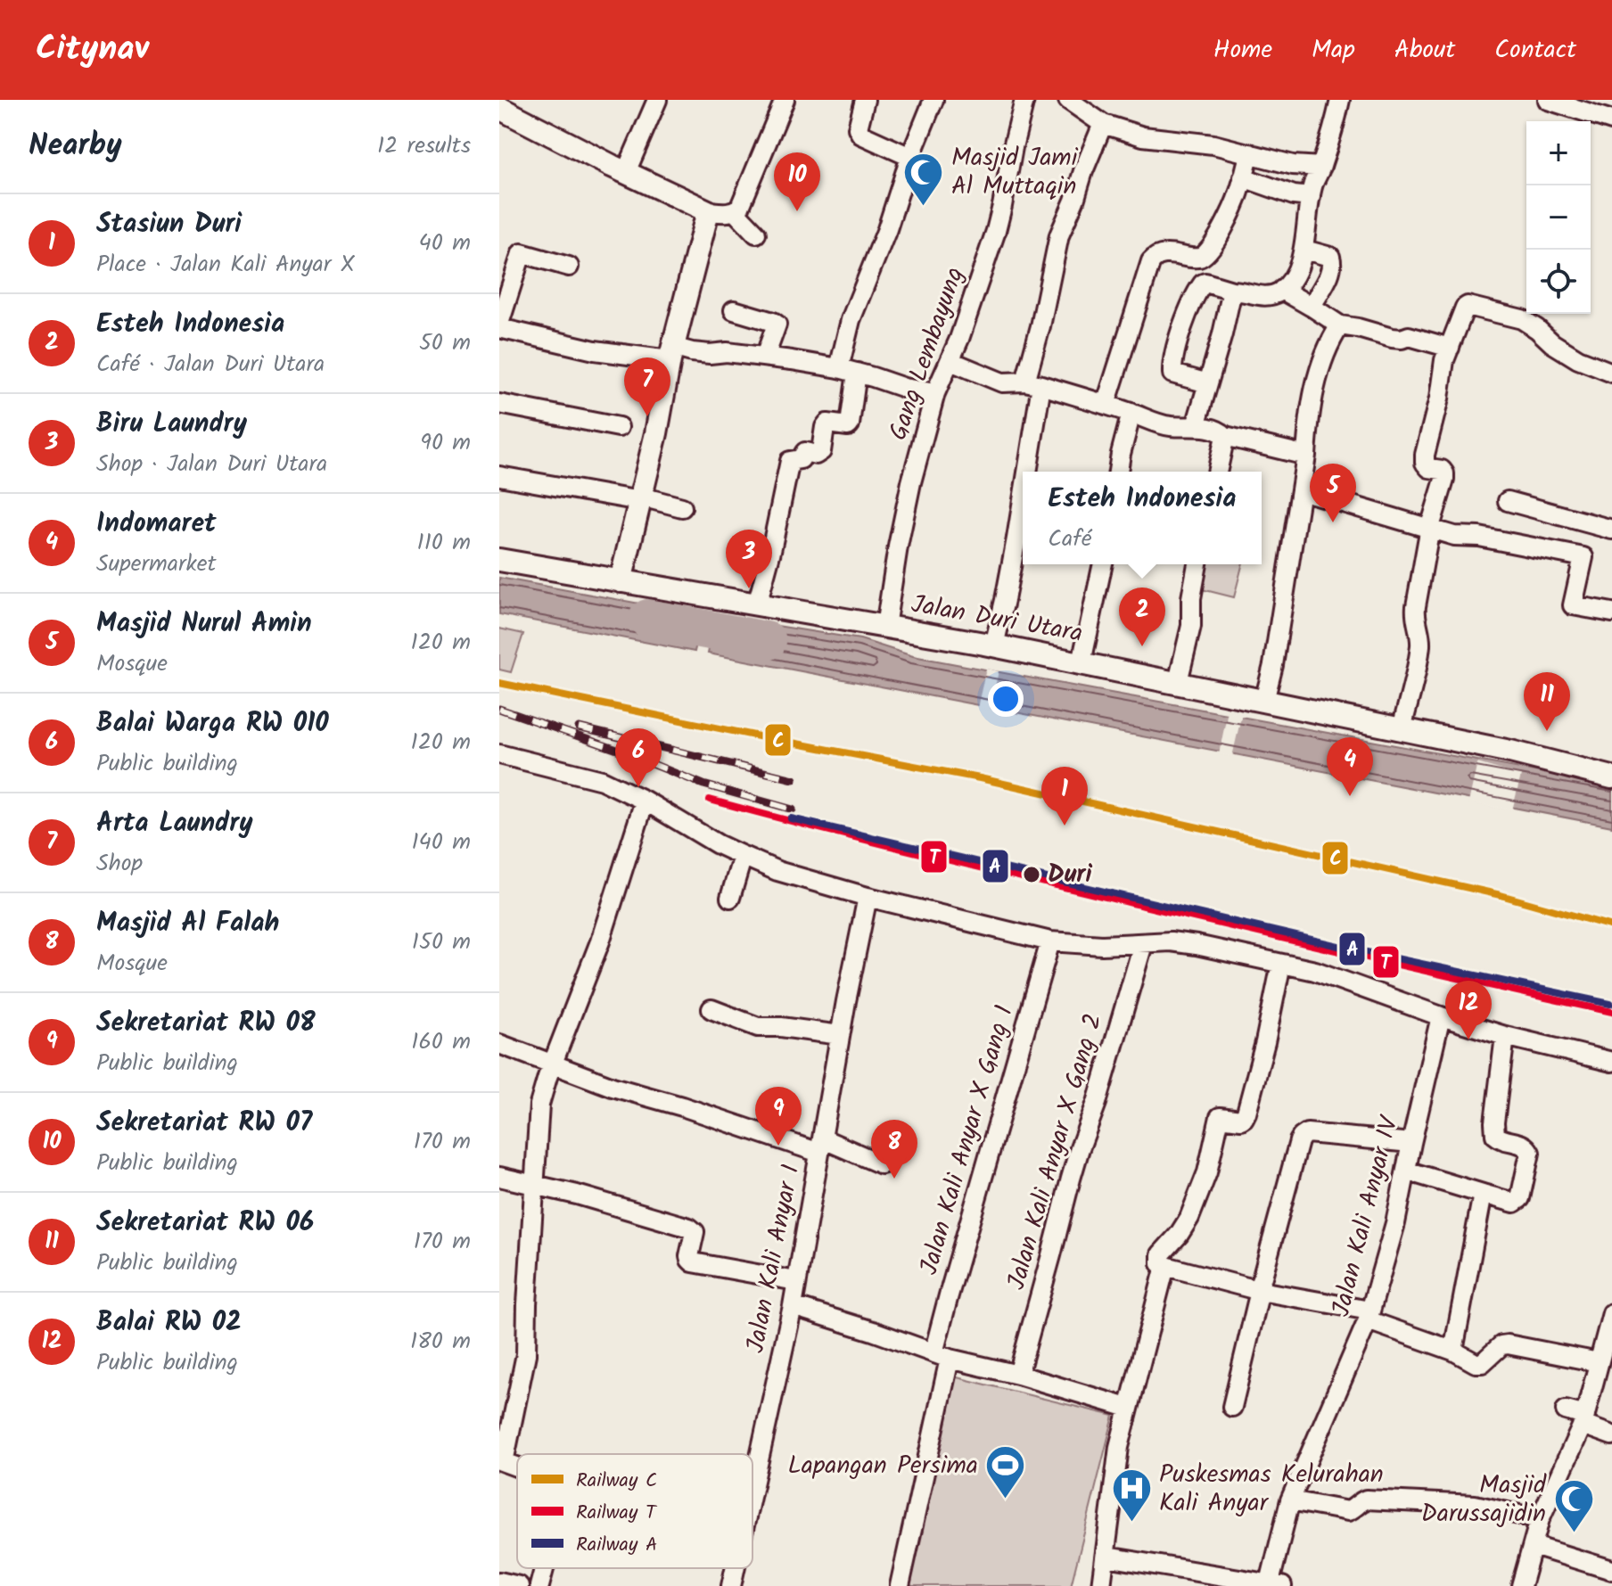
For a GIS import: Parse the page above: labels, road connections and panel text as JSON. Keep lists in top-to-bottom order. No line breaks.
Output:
{"streets":{"street":["Gang Lembayung","Jalan Duri Utara","Jalan Kali Anyar X Gang 1","Jalan Kali Anyar X Gang 2","Jalan Kali Anyar IV","Jalan Kali Anyar I"]},"crossings":[["Gang Lembayung","Jalan Duri Utara"]],"places":{"mosque":["Masjid Jami Al Muttaqin","Masjid Darussajidin"],"other":["Duri"],"sports":["Lapangan Persima"],"hospital":["Puskesmas Kelurahan Kali Anyar"]},"lines":["rail line C","rail line T","rail line A"],"legend":["Railway C","Railway T","Railway A"],"page":{"header":"Citynav","nav":["Home","Map","About","Contact"],"heading":["Nearby","12 results"],"map_buttons":["+","−"],"pins":["10","7","5","3","2","11","6","4","1","12","9","8"],"list":[{"mark":"1","name":"Stasiun Duri","note":"Place · Jalan Kali Anyar X","value":"40 m"},{"mark":"2","name":"Esteh Indonesia","note":"Café · Jalan Duri Utara","value":"50 m"},{"mark":"3","name":"Biru Laundry","note":"Shop · Jalan Duri Utara","value":"90 m"},{"mark":"4","name":"Indomaret","note":"Supermarket","value":"110 m"},{"mark":"5","name":"Masjid Nurul Amin","note":"Mosque","value":"120 m"},{"mark":"6","name":"Balai Warga RW 010","note":"Public building","value":"120 m"},{"mark":"7","name":"Arta Laundry","note":"Shop","value":"140 m"},{"mark":"8","name":"Masjid Al Falah","note":"Mosque","value":"150 m"},{"mark":"9","name":"Sekretariat RW 08","note":"Public building","value":"160 m"},{"mark":"10","name":"Sekretariat RW 07","note":"Public building","value":"170 m"},{"mark":"11","name":"Sekretariat RW 06","note":"Public building","value":"170 m"},{"mark":"12","name":"Balai RW 02","note":"Public building","value":"180 m"}],"popup":["Esteh Indonesia","Café"]}}
